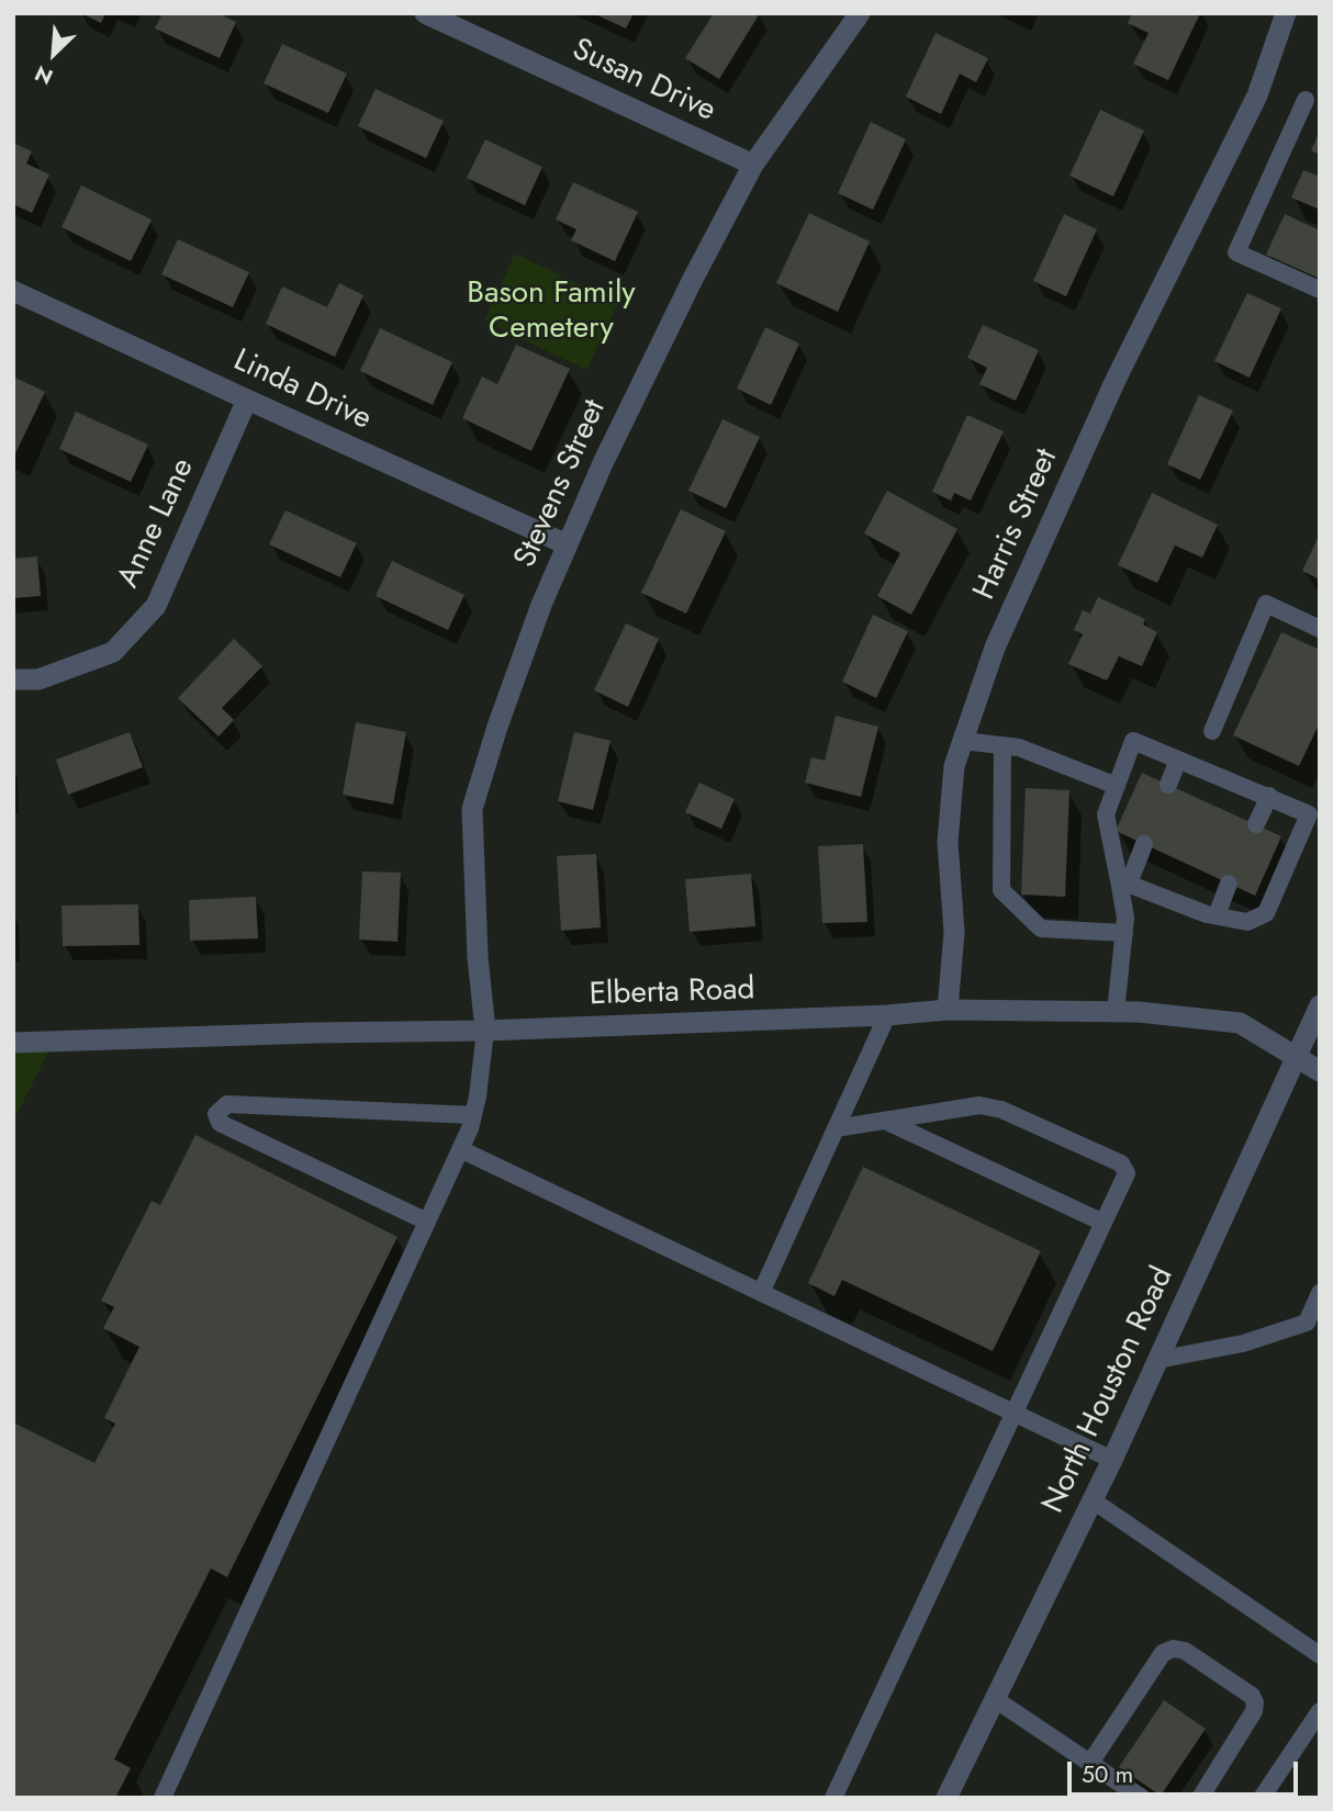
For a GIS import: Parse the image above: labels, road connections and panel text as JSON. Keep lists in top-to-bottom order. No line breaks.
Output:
{"streets":{"street":["Susan Drive","Linda Drive","Stevens Street","Anne Lane","Harris Street","Elberta Road","North Houston Road"]},"crossings":[["Susan Drive","Stevens Street"],["Linda Drive","Stevens Street"],["Linda Drive","Anne Lane"],["Stevens Street","Elberta Road"],["Harris Street","Elberta Road"],["Elberta Road","North Houston Road"]],"parks":["Bason Family Cemetery"],"scale_bar":"50 m","north":"bottom left"}
